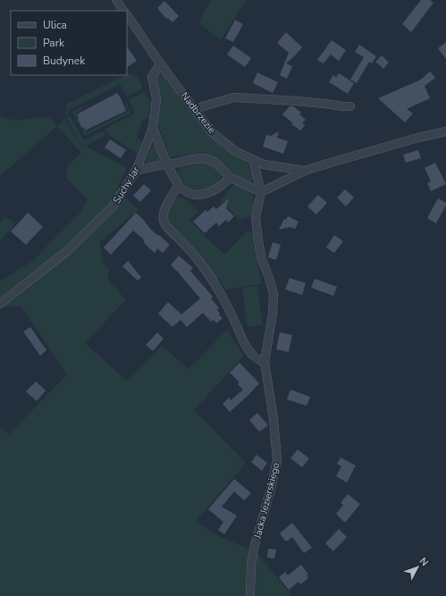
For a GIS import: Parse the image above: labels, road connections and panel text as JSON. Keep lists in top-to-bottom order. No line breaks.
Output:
{"streets":{"street":["Nadbrzezie","Suchy Jar","Jacka Jezierskiego"]},"crossings":[["Nadbrzezie","Suchy Jar"]],"legend":["Ulica","Park","Budynek"],"north":"top right"}
